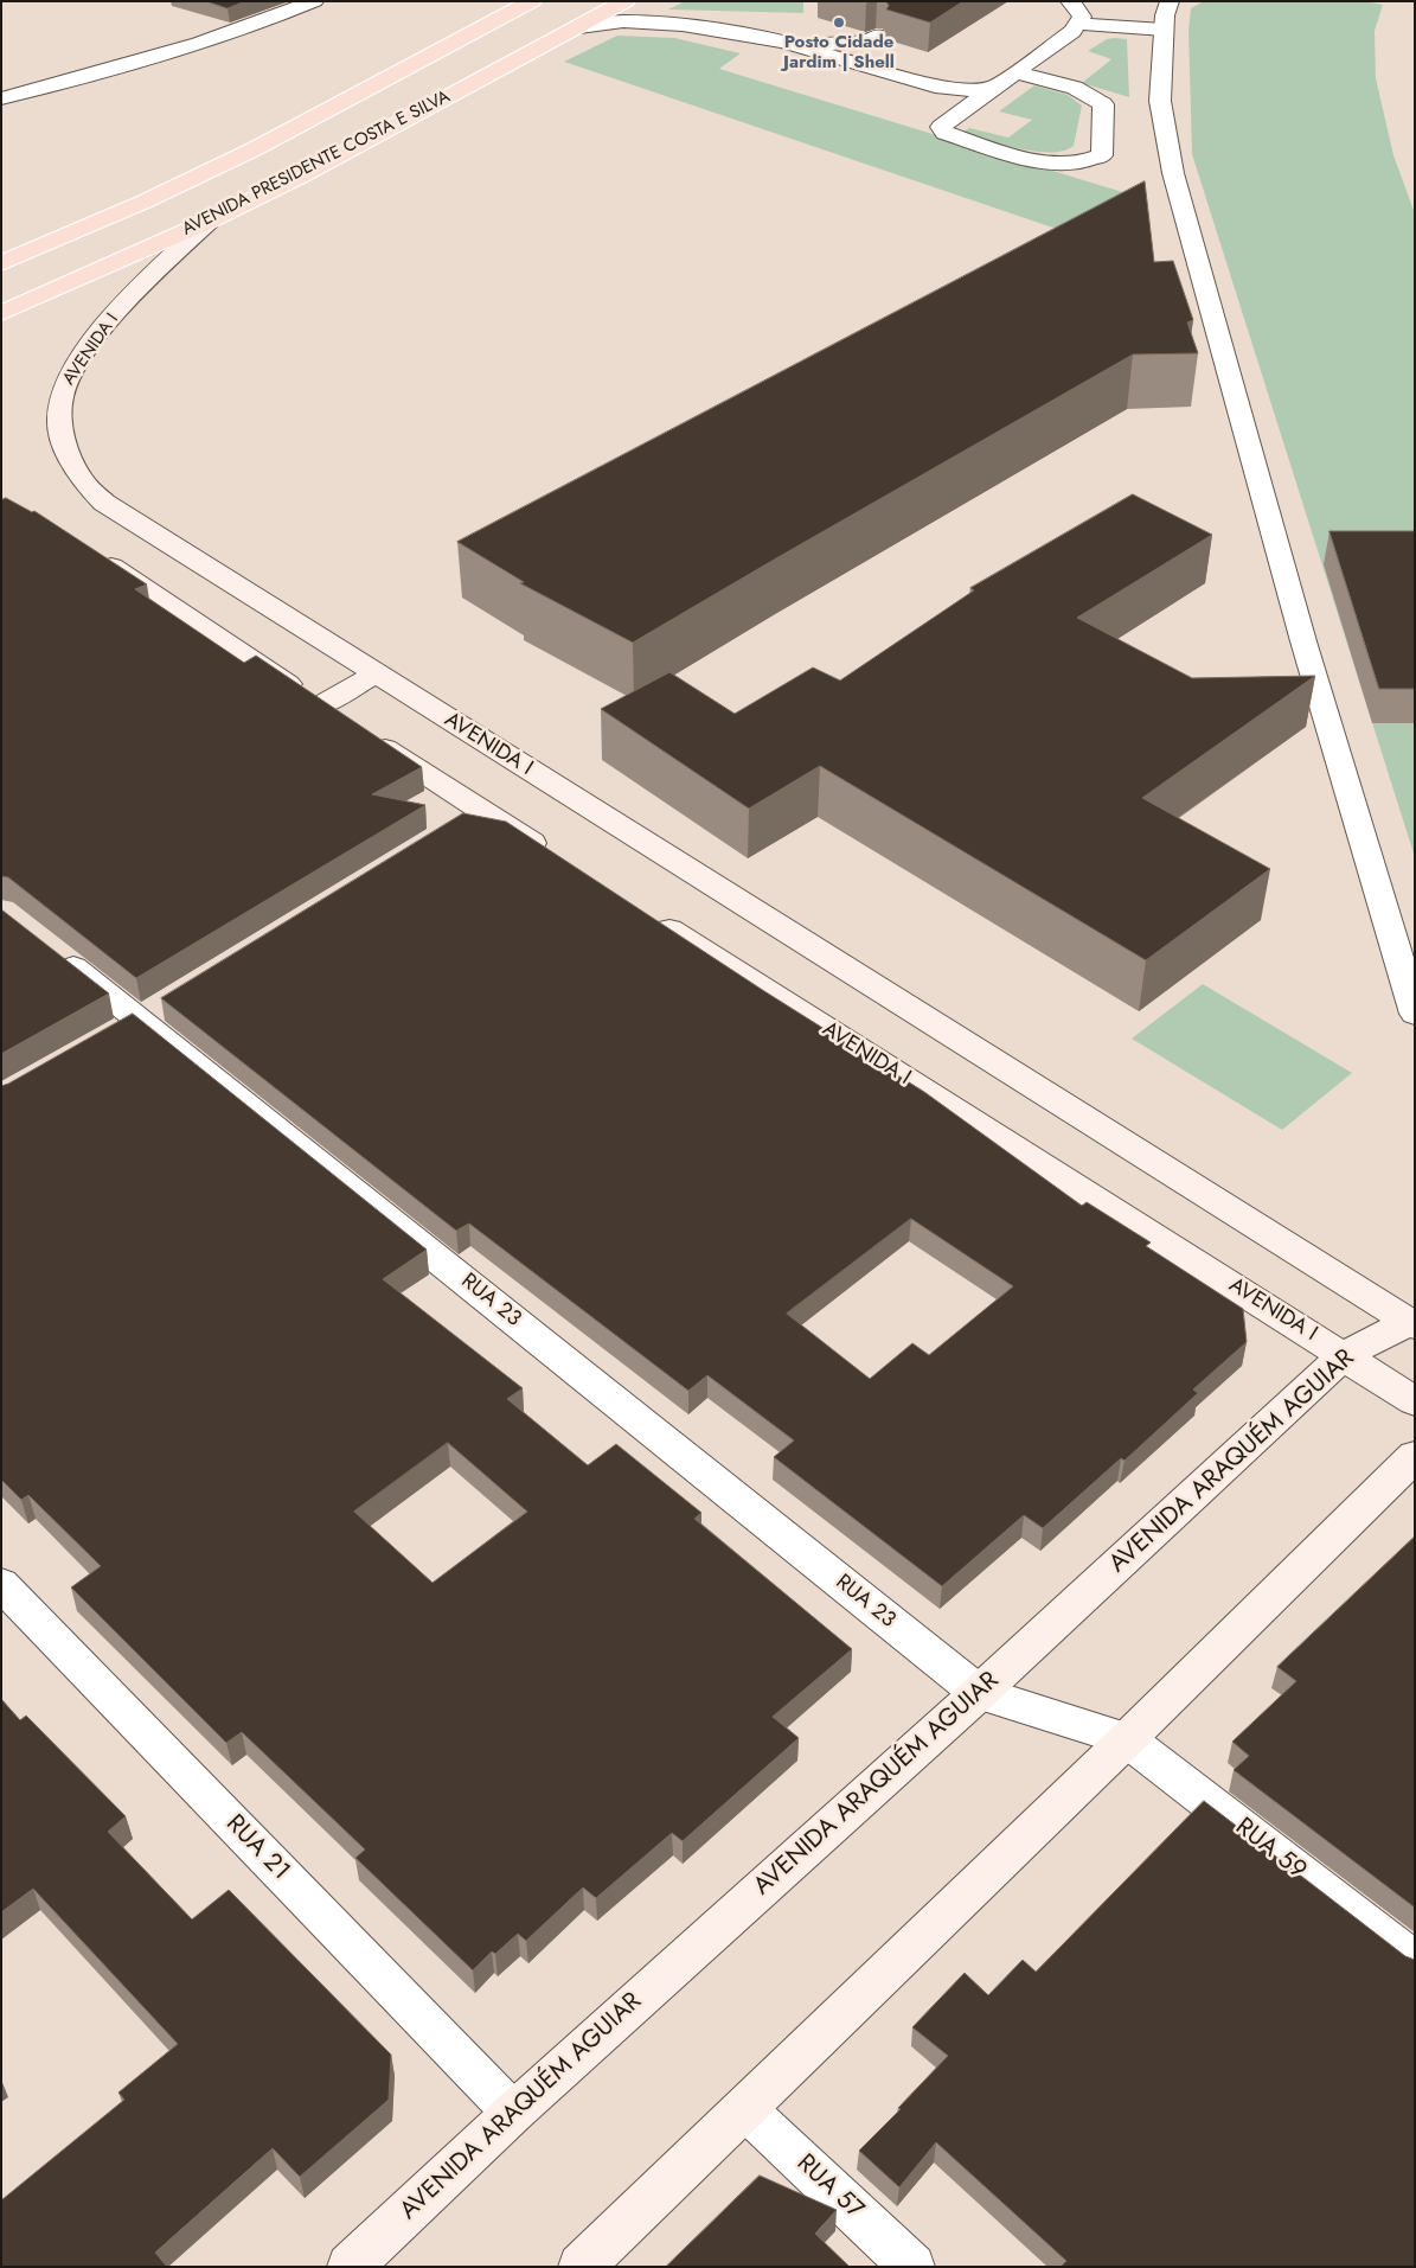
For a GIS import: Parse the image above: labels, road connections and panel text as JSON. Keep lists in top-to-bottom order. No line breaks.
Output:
{"streets":{"main road":["AVENIDA PRESIDENTE COSTA E SILVA"],"street":["AVENIDA I","RUA 23","AVENIDA ARAQUÉM AGUIAR","RUA 21","RUA 59","RUA 57"]},"crossings":[["AVENIDA PRESIDENTE COSTA E SILVA","AVENIDA I"],["AVENIDA I","AVENIDA ARAQUÉM AGUIAR"],["RUA 23","AVENIDA ARAQUÉM AGUIAR"],["AVENIDA ARAQUÉM AGUIAR","RUA 21"]],"places":["Posto Cidade Jardim | Shell"]}
